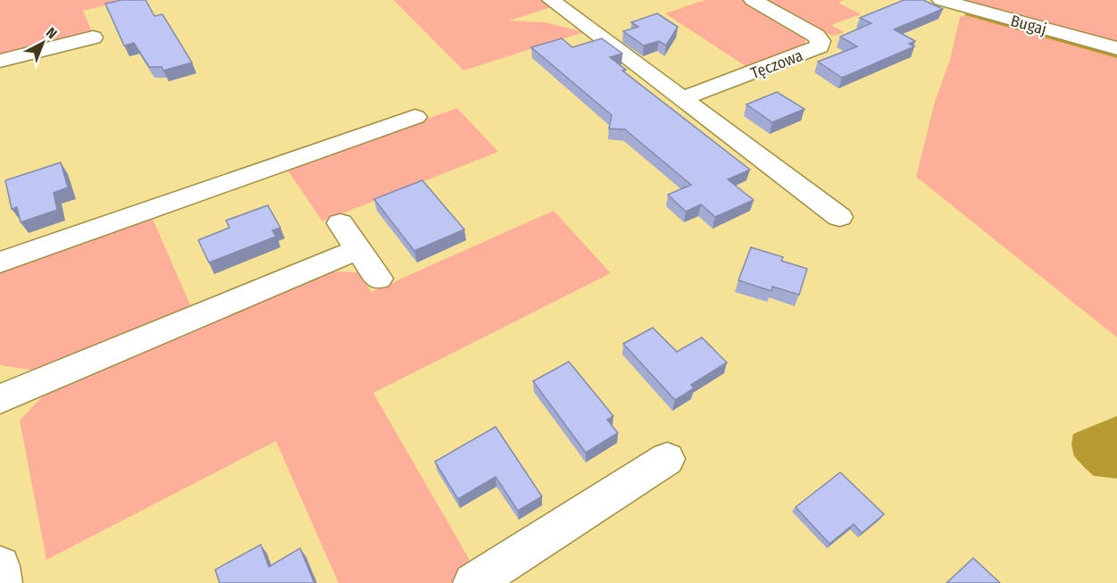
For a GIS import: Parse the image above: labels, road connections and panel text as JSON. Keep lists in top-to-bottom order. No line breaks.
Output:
{"streets":{"street":["Bugaj","Tęczowa"]},"north":"top right"}
